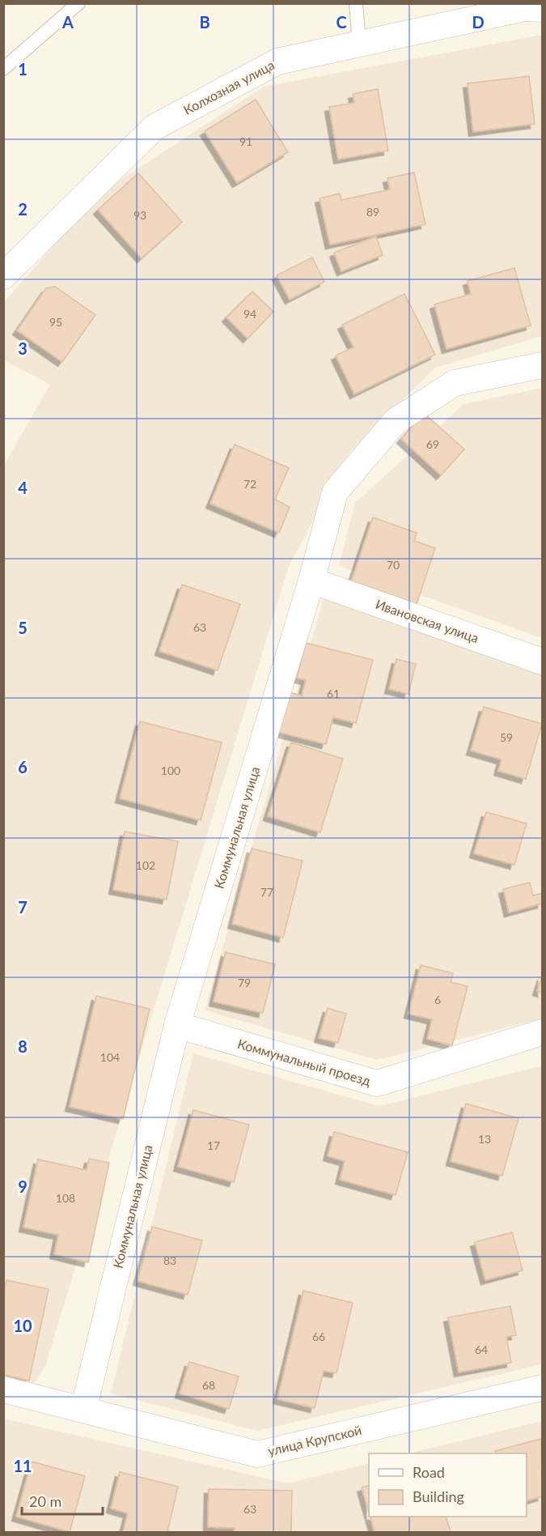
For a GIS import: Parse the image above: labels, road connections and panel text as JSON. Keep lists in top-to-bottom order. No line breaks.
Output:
{"streets":{"street":["Колхозная улица","Ивановская улица","Коммунальная улица","Коммунальный проезд","улица Крупской"]},"crossings":[["Ивановская улица","Коммунальная улица"],["Коммунальная улица","Коммунальный проезд"],["Коммунальная улица","улица Крупской"]],"house_numbers":["91","89","93","94","95","69","72","70","63","61","59","100","102","77","79","6","104","13","17","108","83","66","64","68","63"],"legend":["Road","Building"],"scale_bar":"20 m","grid":{"columns":["A","B","C","D"],"rows":["1","2","3","4","5","6","7","8","9","10","11"]}}
